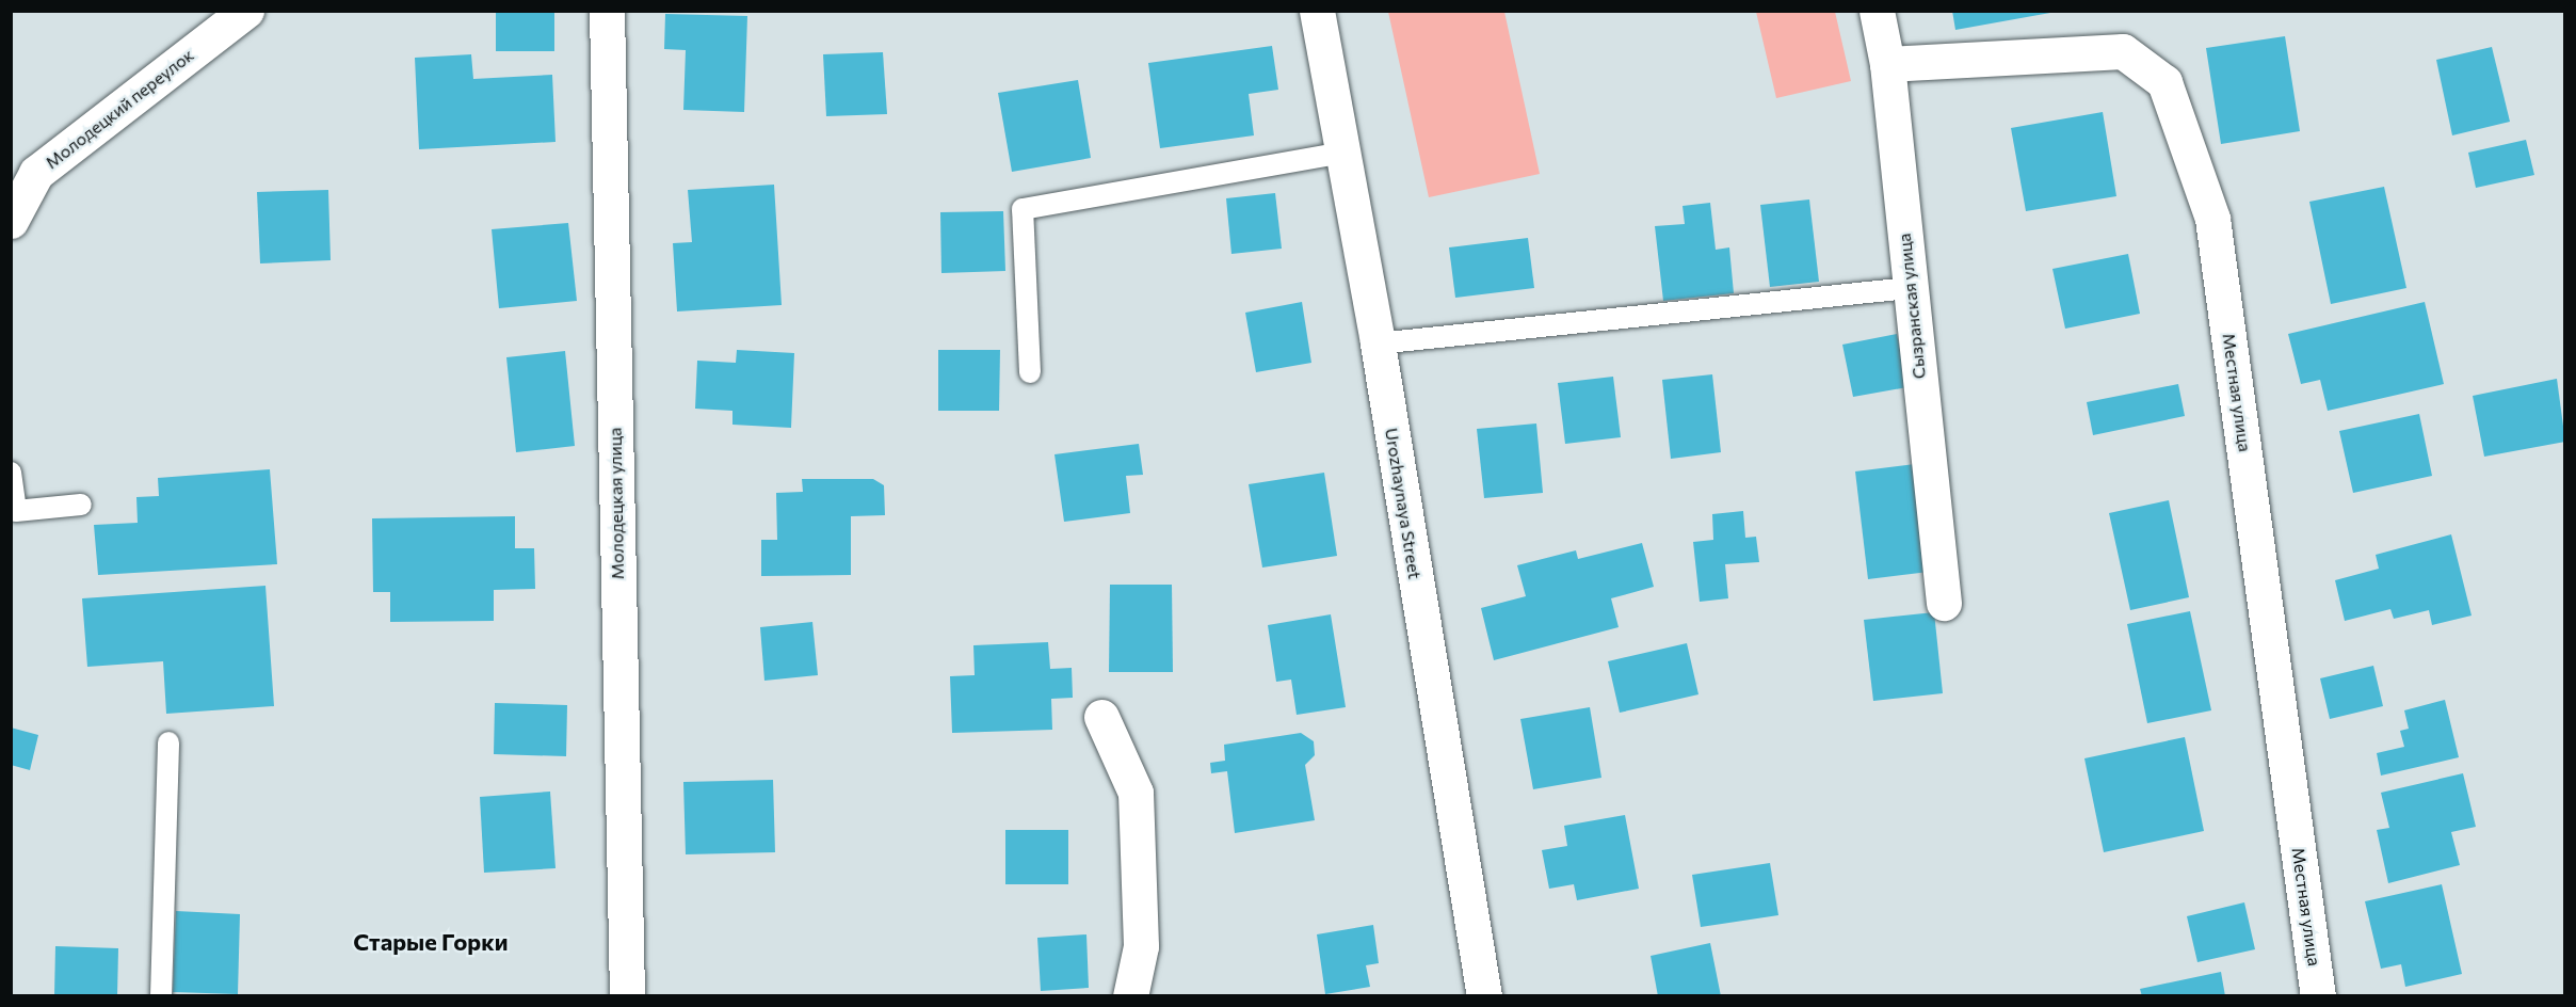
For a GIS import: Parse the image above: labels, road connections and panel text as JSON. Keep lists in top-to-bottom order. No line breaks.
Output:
{"streets":{"street":["Молодецкий переулок","Сызранская улица","Местная улица","Молодецкая улица","Urozhaynaya Street"]},"crossings":[["Сызранская улица","Местная улица"]],"districts":["Старые Горки"]}
